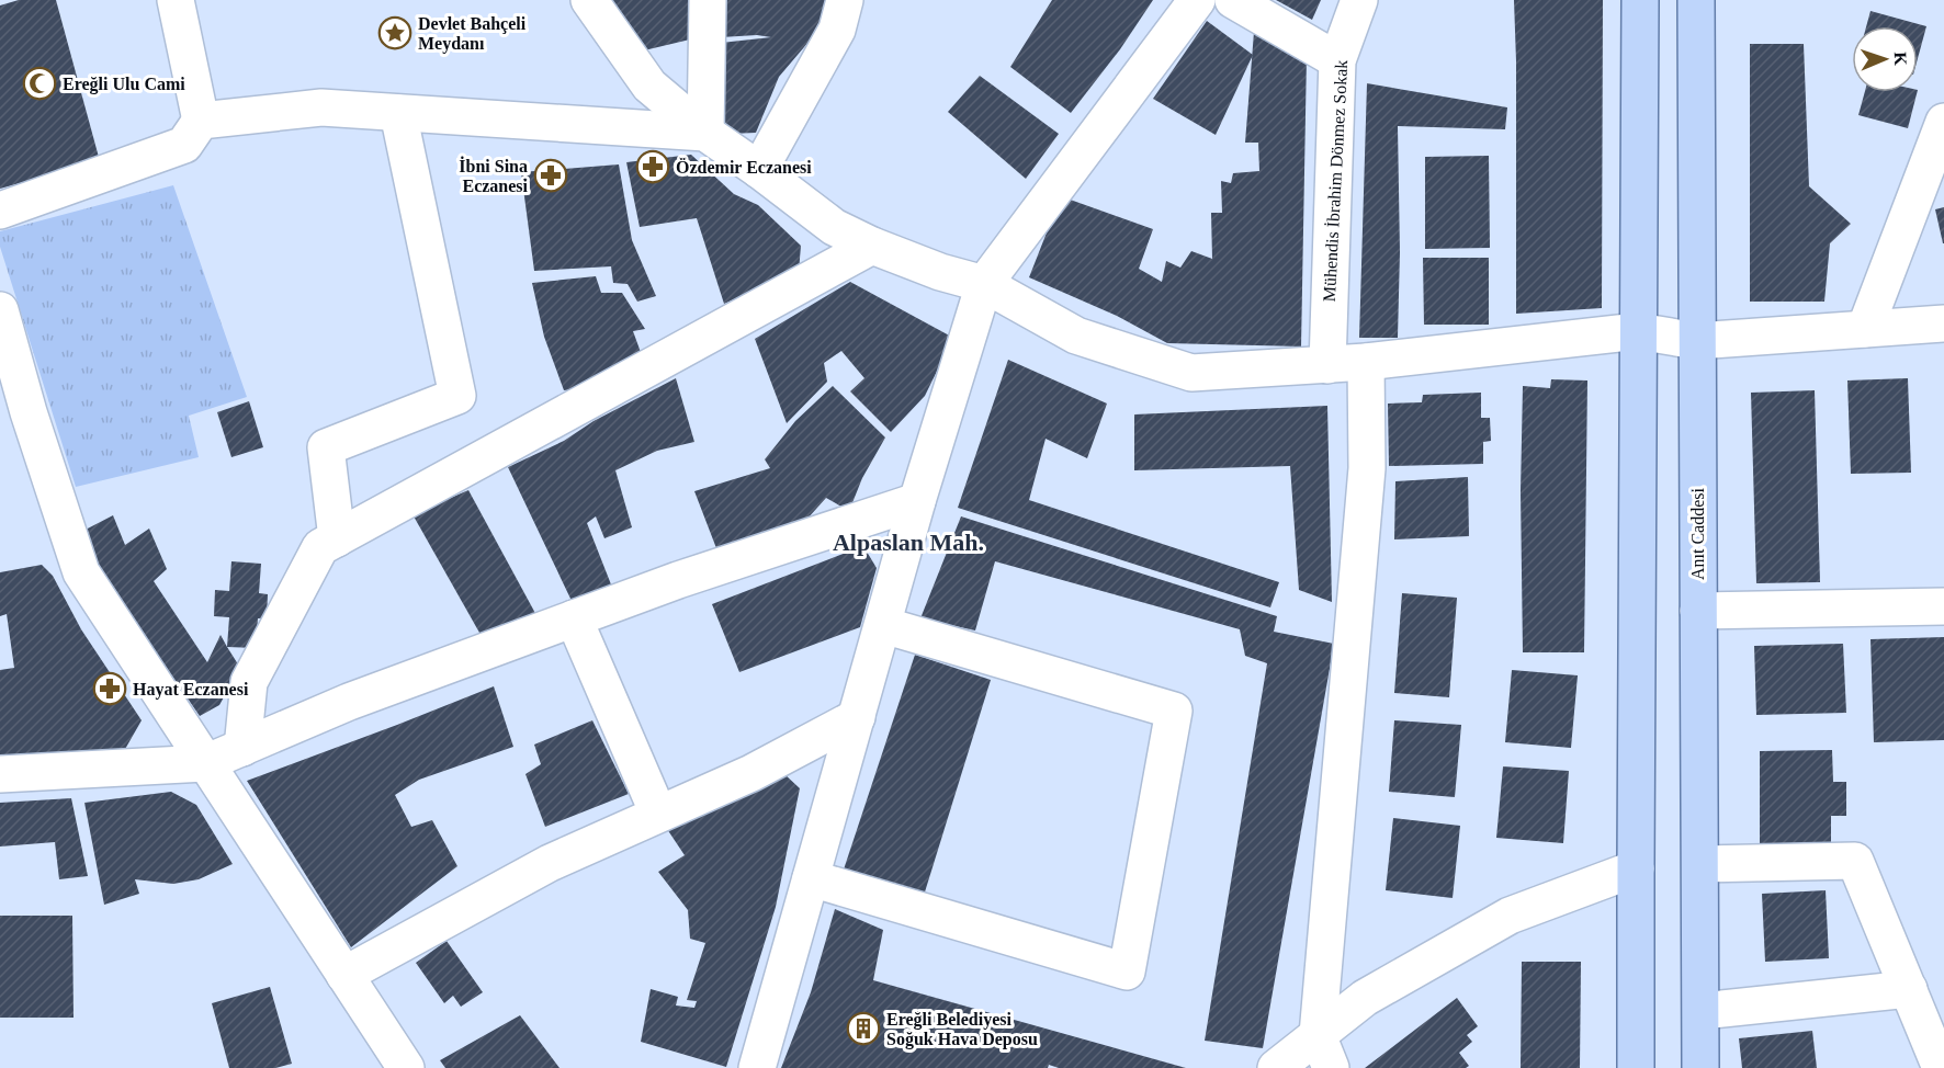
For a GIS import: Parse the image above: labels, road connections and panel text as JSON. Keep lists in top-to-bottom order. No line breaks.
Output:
{"streets":{"main road":["Anıt Caddesi"],"street":["Mühendis İbrahim Dönmez Sokak"]},"districts":["Alpaslan Mah."],"places":{"place":["Devlet Bahçeli Meydanı"],"mosque":["Ereğli Ulu Cami"],"pharmacy":["Özdemir Eczanesi","İbni Sina Eczanesi","Hayat Eczanesi"],"building":["Ereğli Belediyesi Soğuk Hava Deposu"]},"north":"right"}
